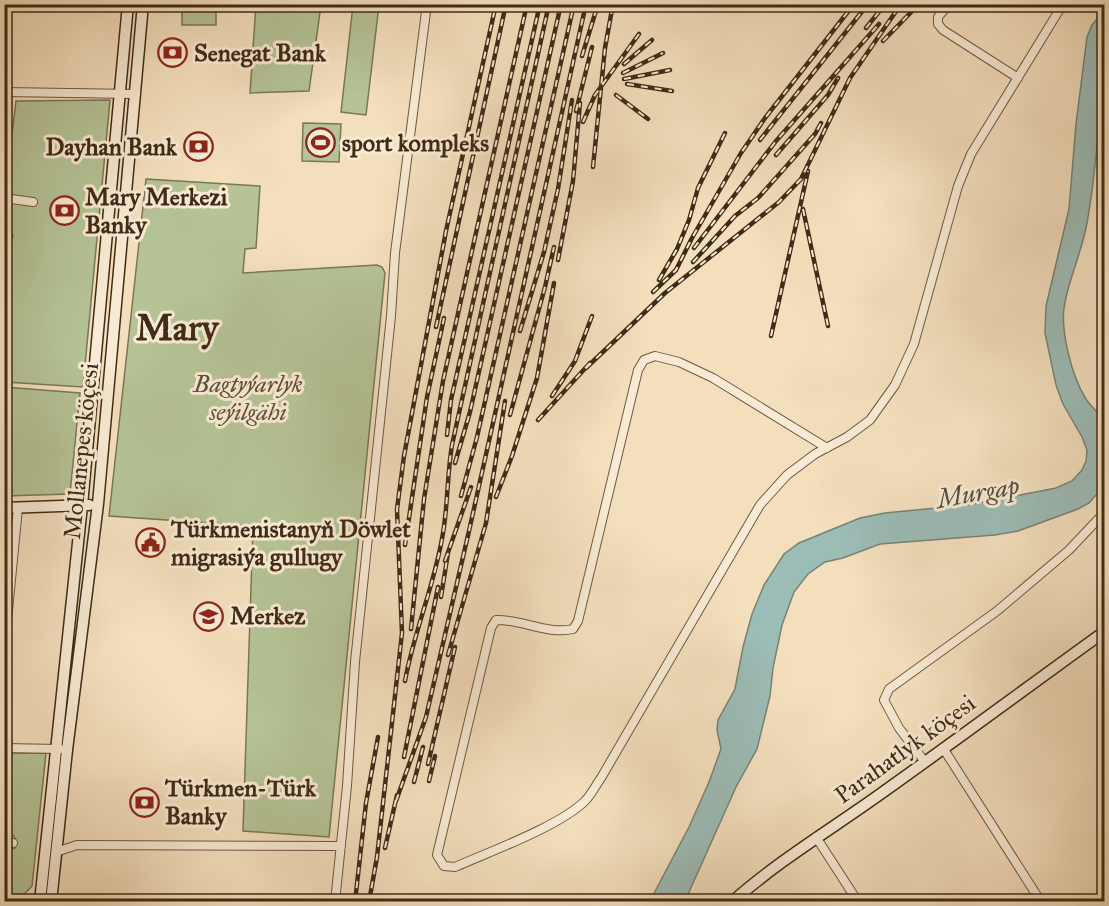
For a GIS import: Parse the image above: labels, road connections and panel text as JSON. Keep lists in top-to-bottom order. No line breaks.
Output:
{"streets":{"street":["Mollanepes köçesi","Parahatlyk köçesi"]},"districts":["Mary"],"water":["Murgap"],"parks":["Bagtyýarlyk seýilgähi"],"places":{"bank":["Senegat Bank","Dayhan Bank","Mary Merkezi Banky","Türkmen-Türk Banky"],"sports":["sport kompleks"],"public building":["Türkmenistanyň Döwlet migrasiýa gullugy"],"school or university":["Merkez"]}}
